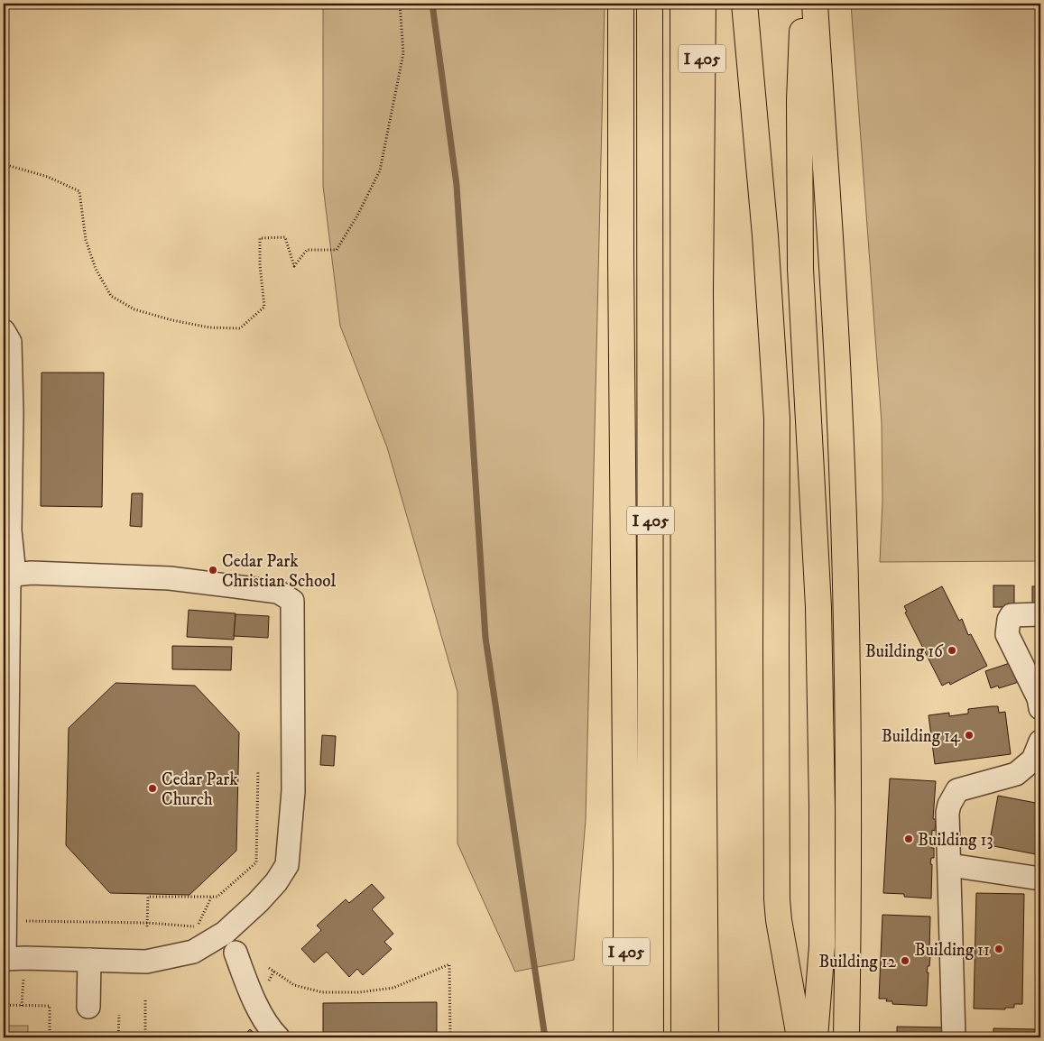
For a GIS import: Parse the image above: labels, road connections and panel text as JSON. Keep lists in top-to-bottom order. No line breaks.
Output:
{"streets":{"highway":["I 405"]},"places":["Cedar Park Christian School","Building 16","Building 14","Cedar Park Church","Building 13","Building 11","Building 12"]}
